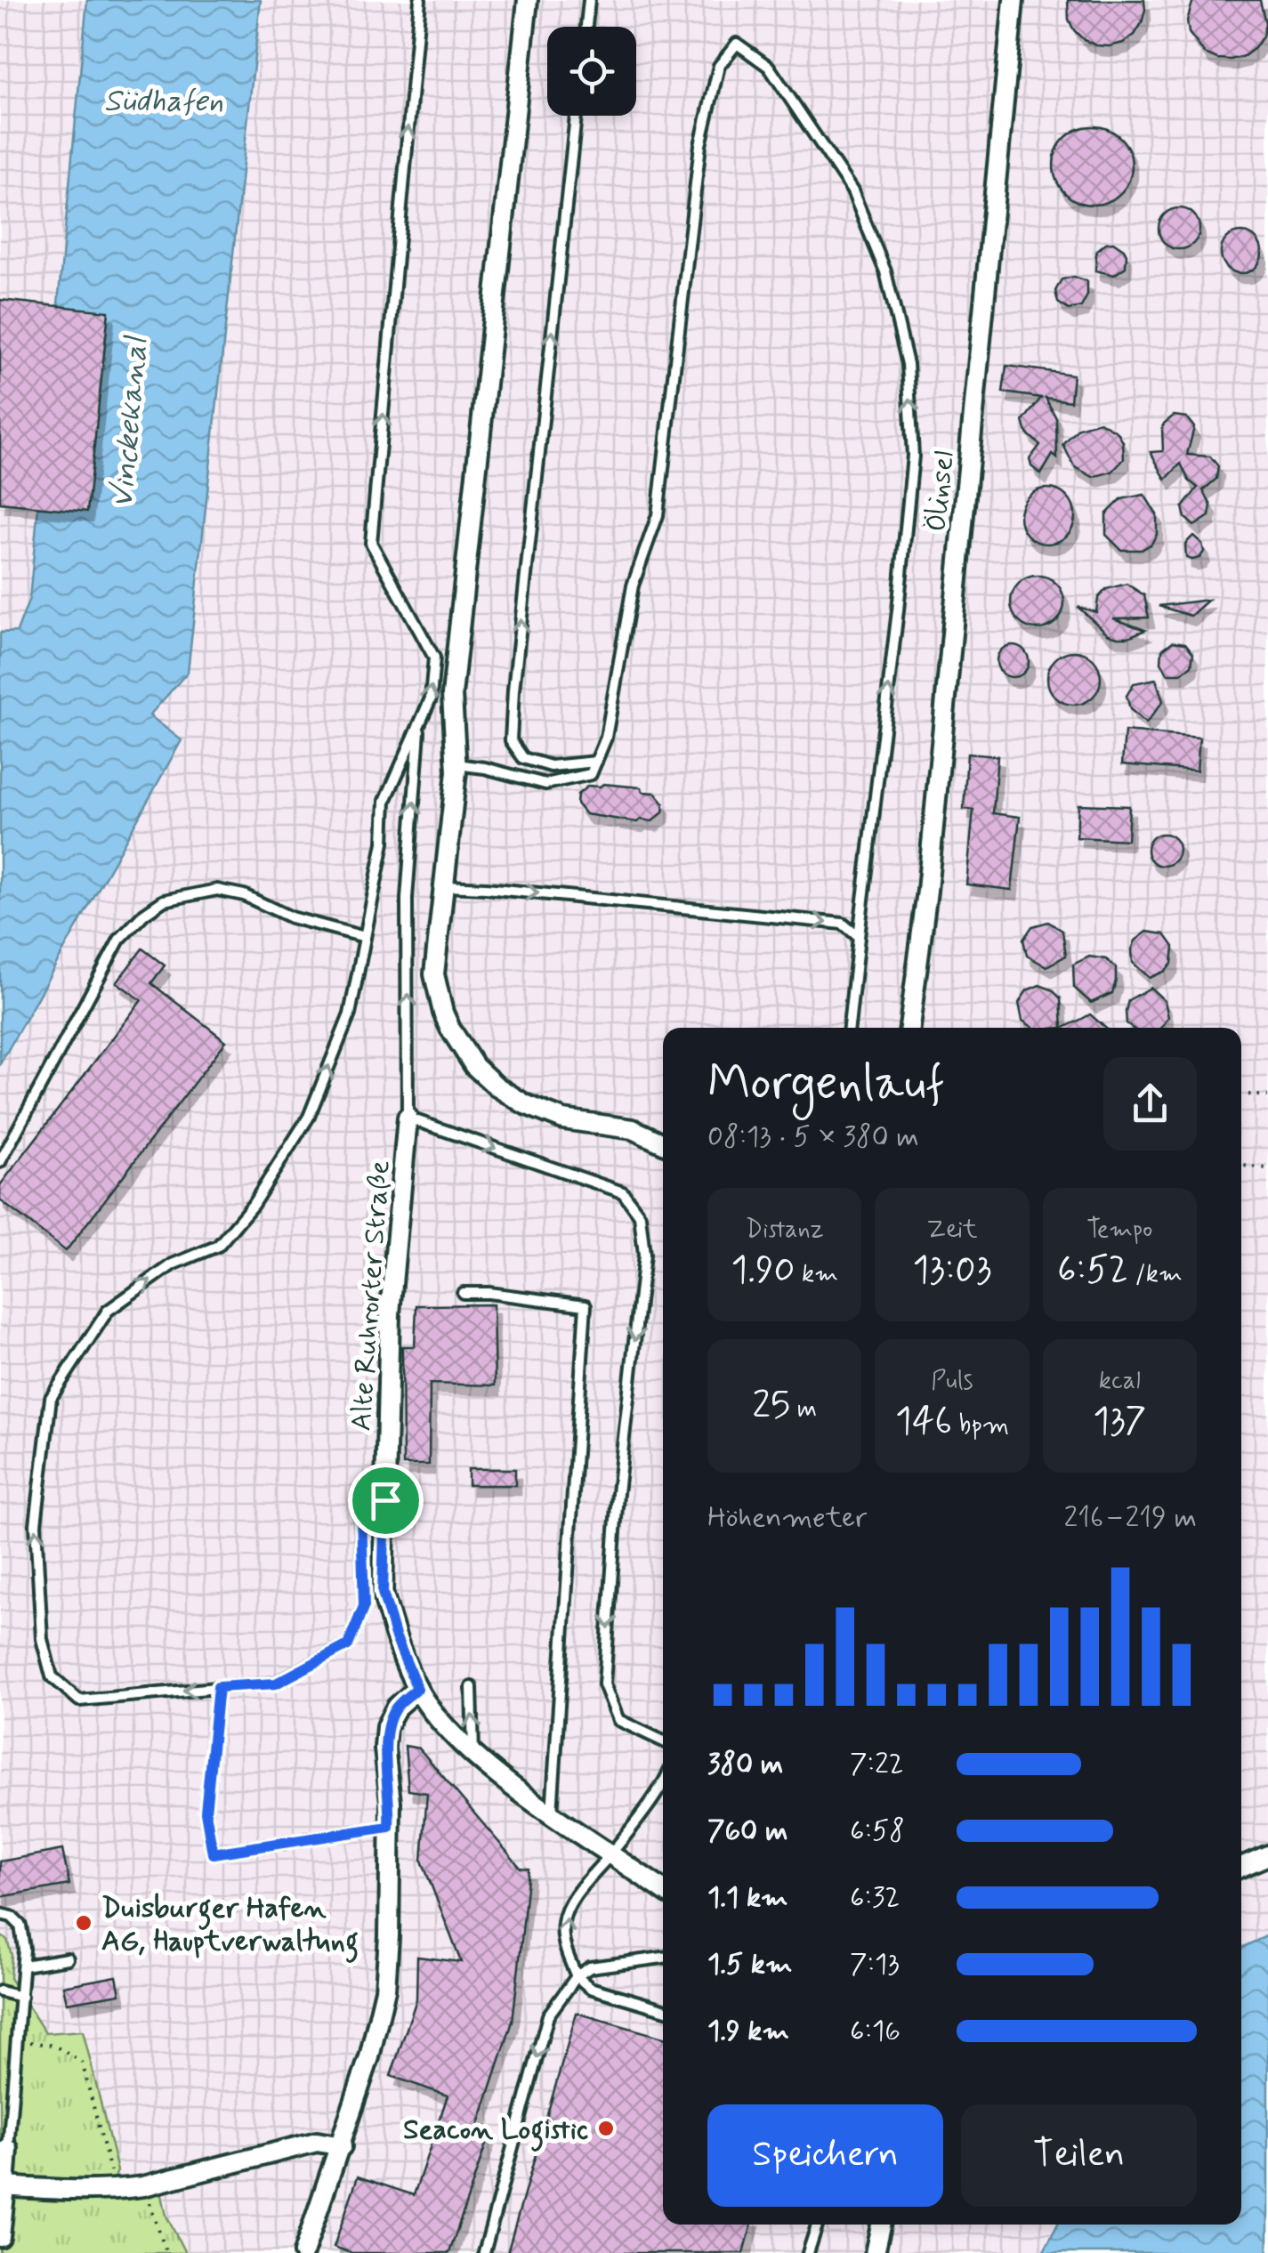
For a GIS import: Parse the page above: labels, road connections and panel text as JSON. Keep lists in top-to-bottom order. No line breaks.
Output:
{"streets":{"street":["Ölinsel","Alte Ruhrorter Straße"]},"water":["Südhafen","Vinckekanal"],"places":["Duisburger Hafen AG, Hauptverwaltung","Seacon Logistic"],"page":{"heading":["Morgenlauf","08:13 · 5 × 380 m"],"stats":[["Distanz","1.90 km"],["Zeit","13:03"],["Tempo","6:52 /km"],["25 m"],["Puls","146 bpm"],["kcal","137"]],"chart":["Höhenmeter","216–219 m"],"list":[{"name":"380 m","note":"7:22"},{"name":"760 m","note":"6:58"},{"name":"1.1 km","note":"6:32"},{"name":"1.5 km","note":"7:13"},{"name":"1.9 km","note":"6:16"}],"buttons":["Speichern","Teilen"]}}
